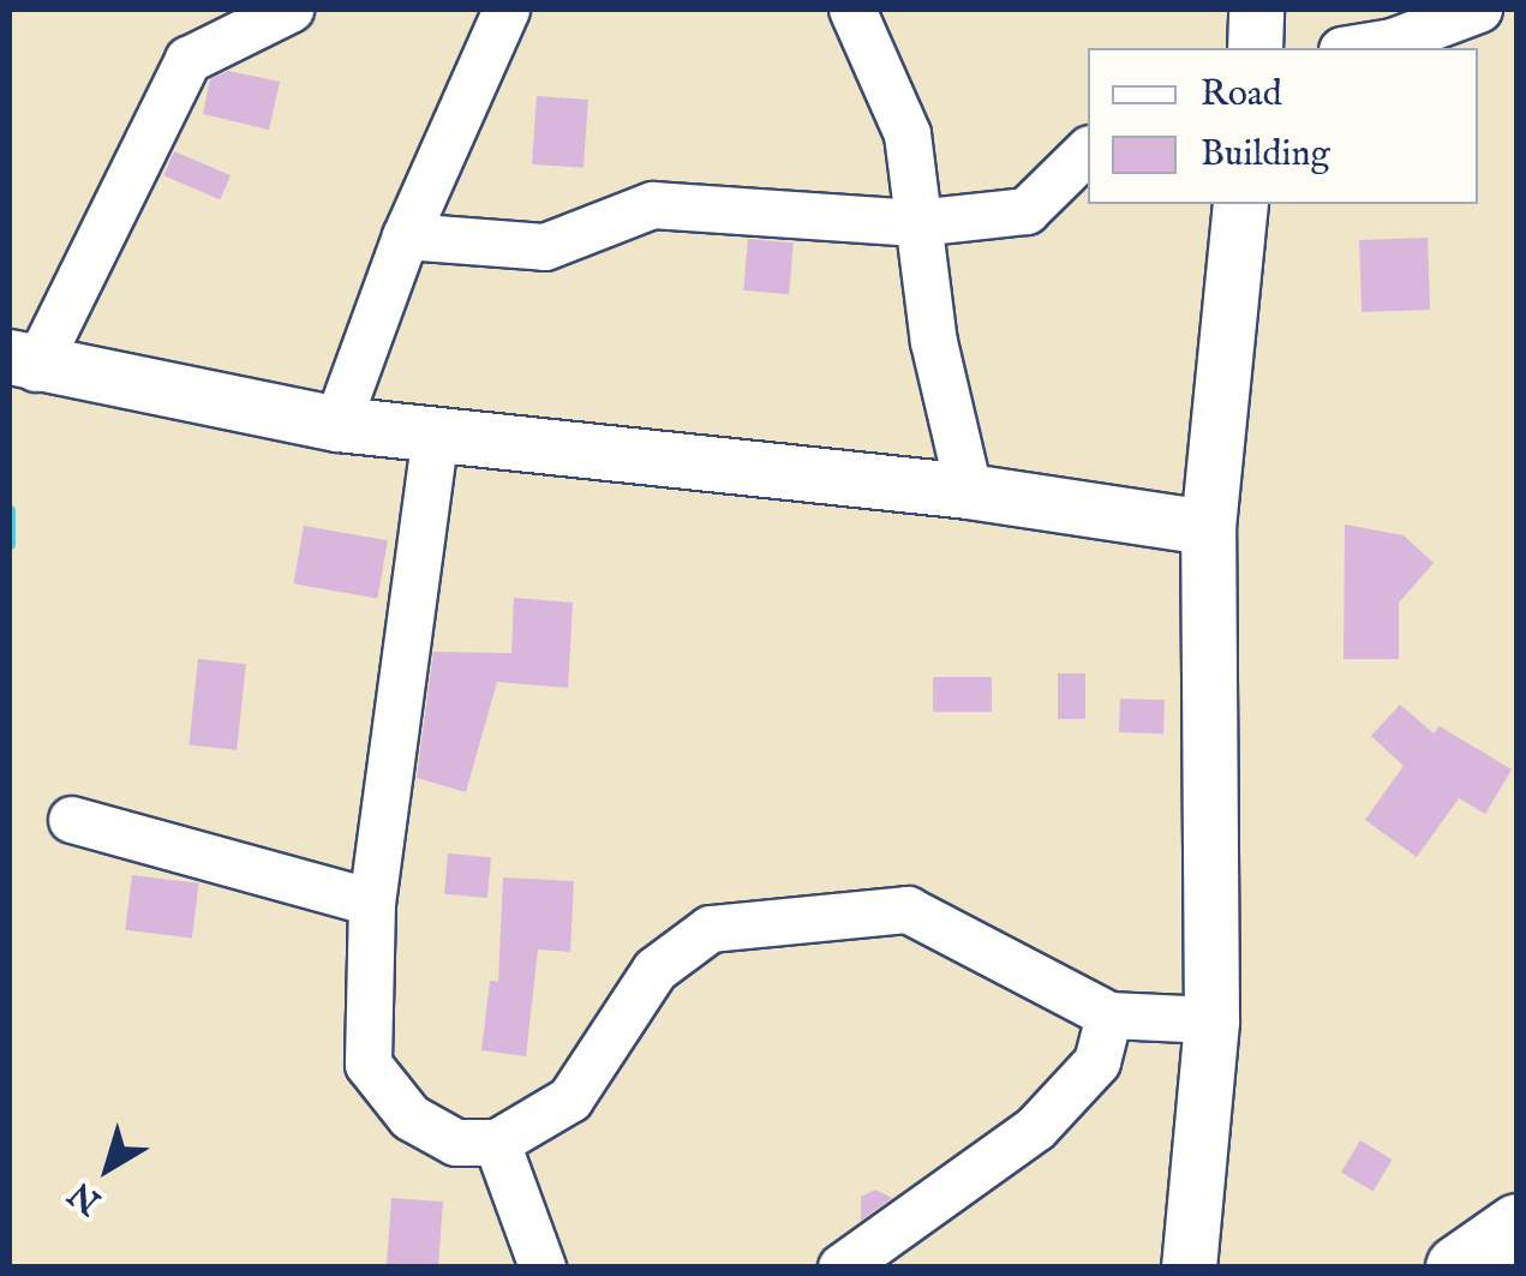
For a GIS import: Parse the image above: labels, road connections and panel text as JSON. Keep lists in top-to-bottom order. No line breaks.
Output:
{"legend":["Road","Building"],"north":"bottom left"}
